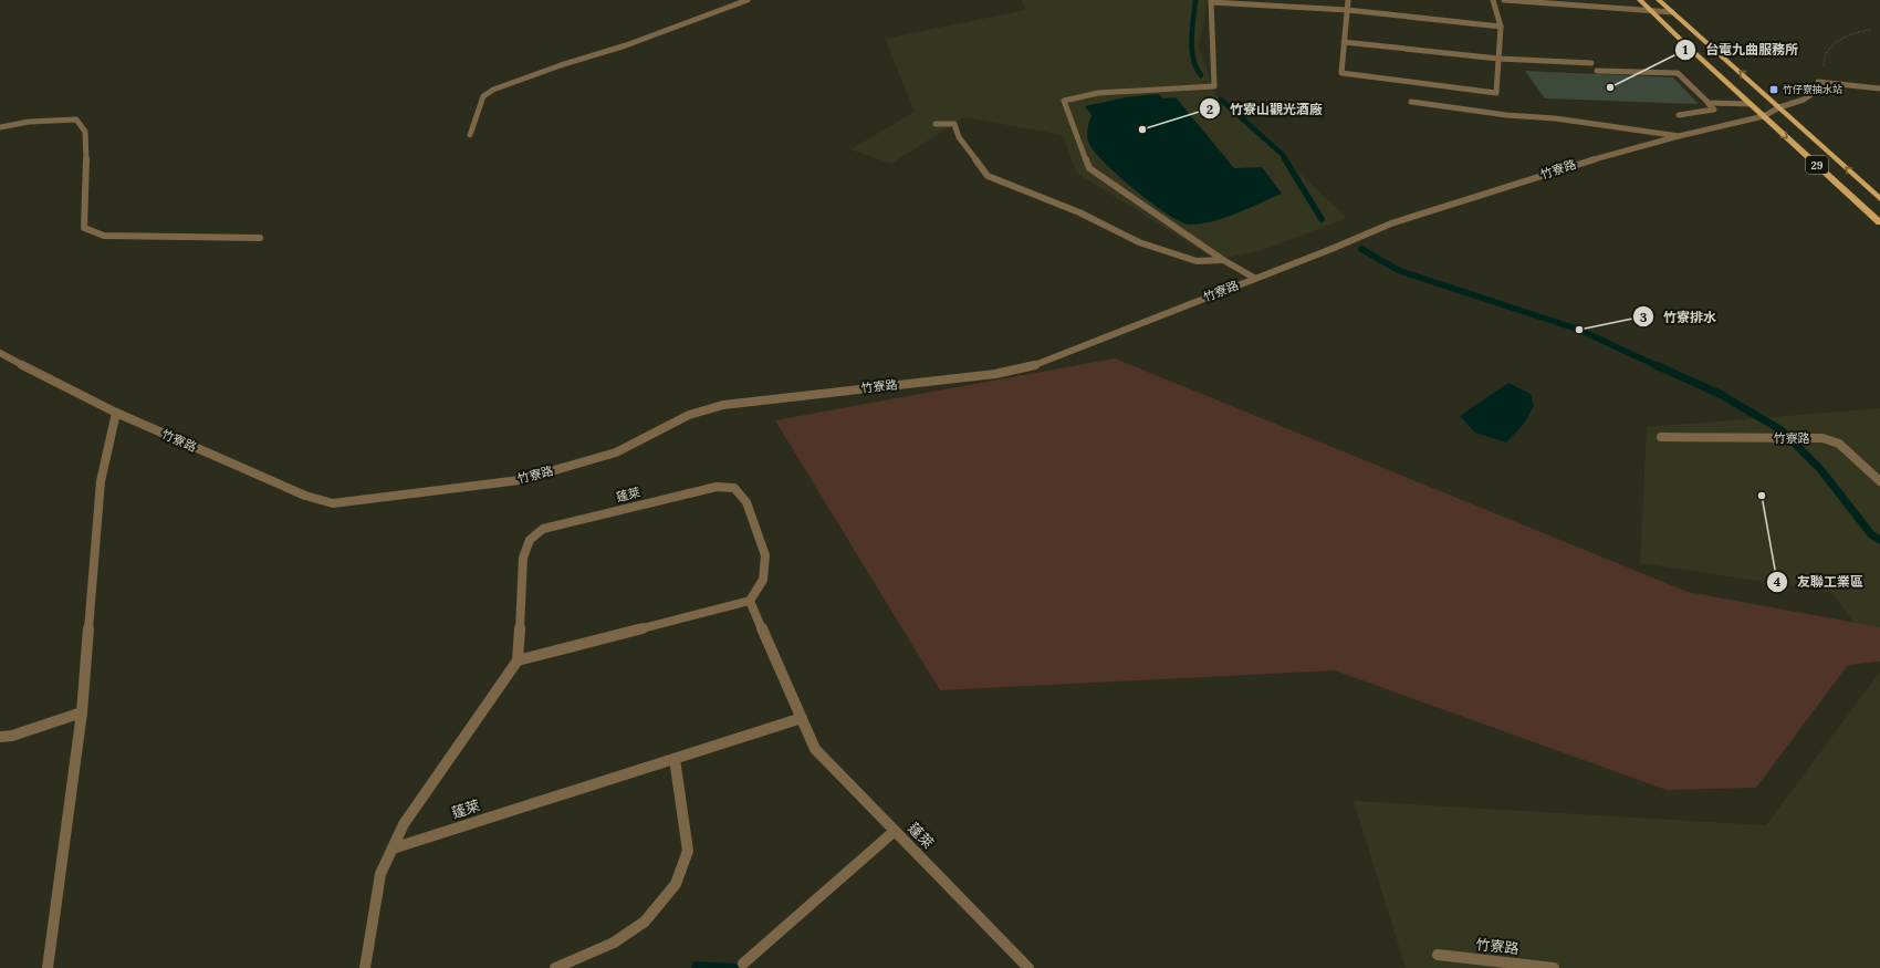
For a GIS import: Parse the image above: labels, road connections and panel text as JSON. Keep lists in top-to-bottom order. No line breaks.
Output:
{"streets":{"main road":["29"],"street":["竹寮路","蓬萊"]},"crossings":[["29","竹寮路"]],"places":{"other":["台電九曲服務所","竹寮山觀光酒廠","竹寮排水","友聯工業區"],"transit":["竹仔寮抽水站"]}}
